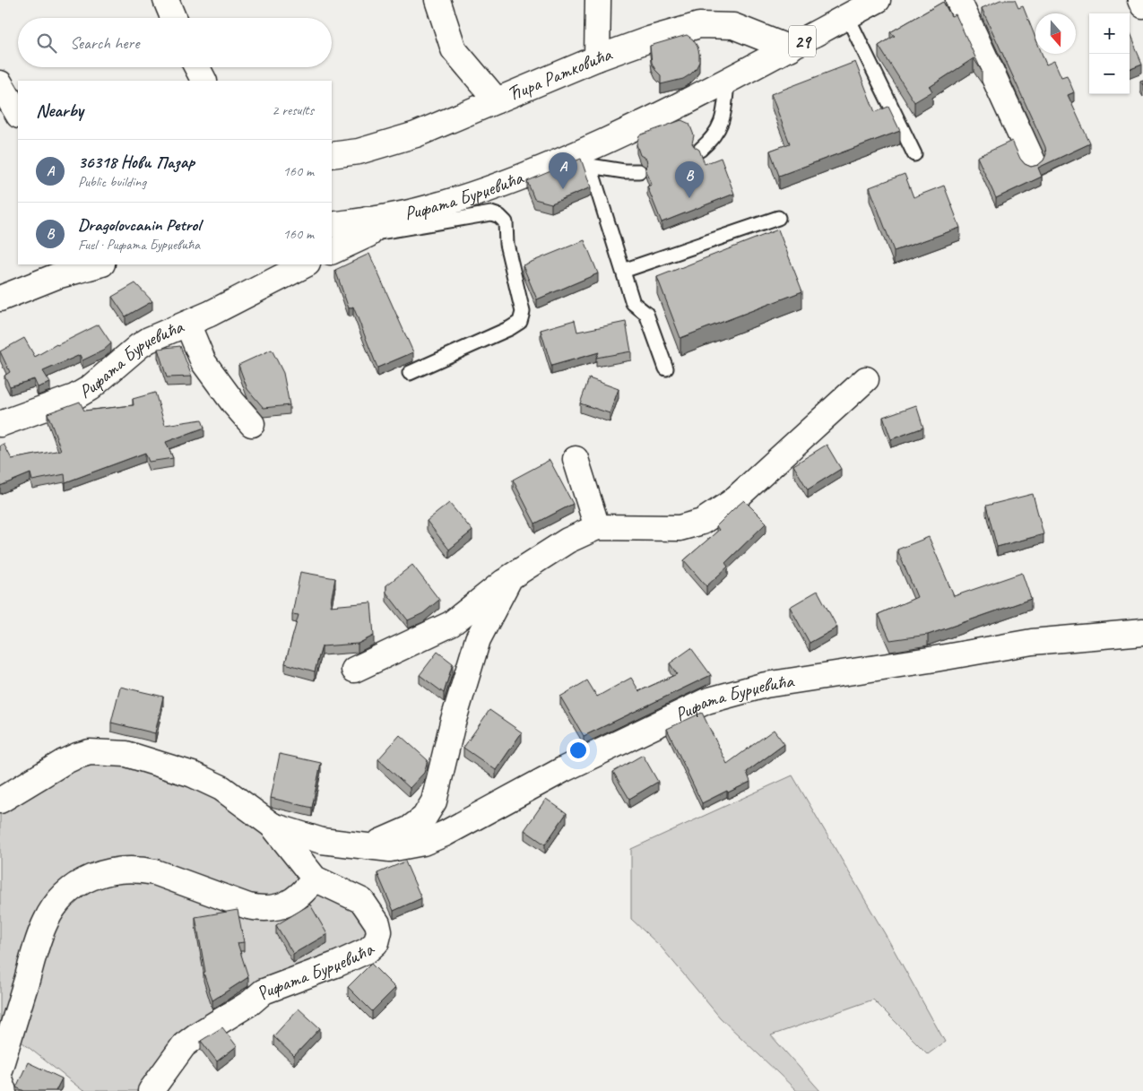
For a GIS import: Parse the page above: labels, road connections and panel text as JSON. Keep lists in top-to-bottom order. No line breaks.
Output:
{"streets":{"street":["29","Ћира Ратковића","Рифата Бурџевића"]},"crossings":[["29","Ћира Ратковића"],["29","Рифата Бурџевића"]],"north":"bottom","page":{"map_buttons":["+","−"],"search":"Search here","heading":["Nearby","2 results"],"list":[{"mark":"A","name":"36318 Нови Пазар","note":"Public building","value":"160 m"},{"mark":"B","name":"Dragolovcanin Petrol","note":"Fuel · Рифата Бурџевића","value":"160 m"}],"pins":["A","B"]}}
